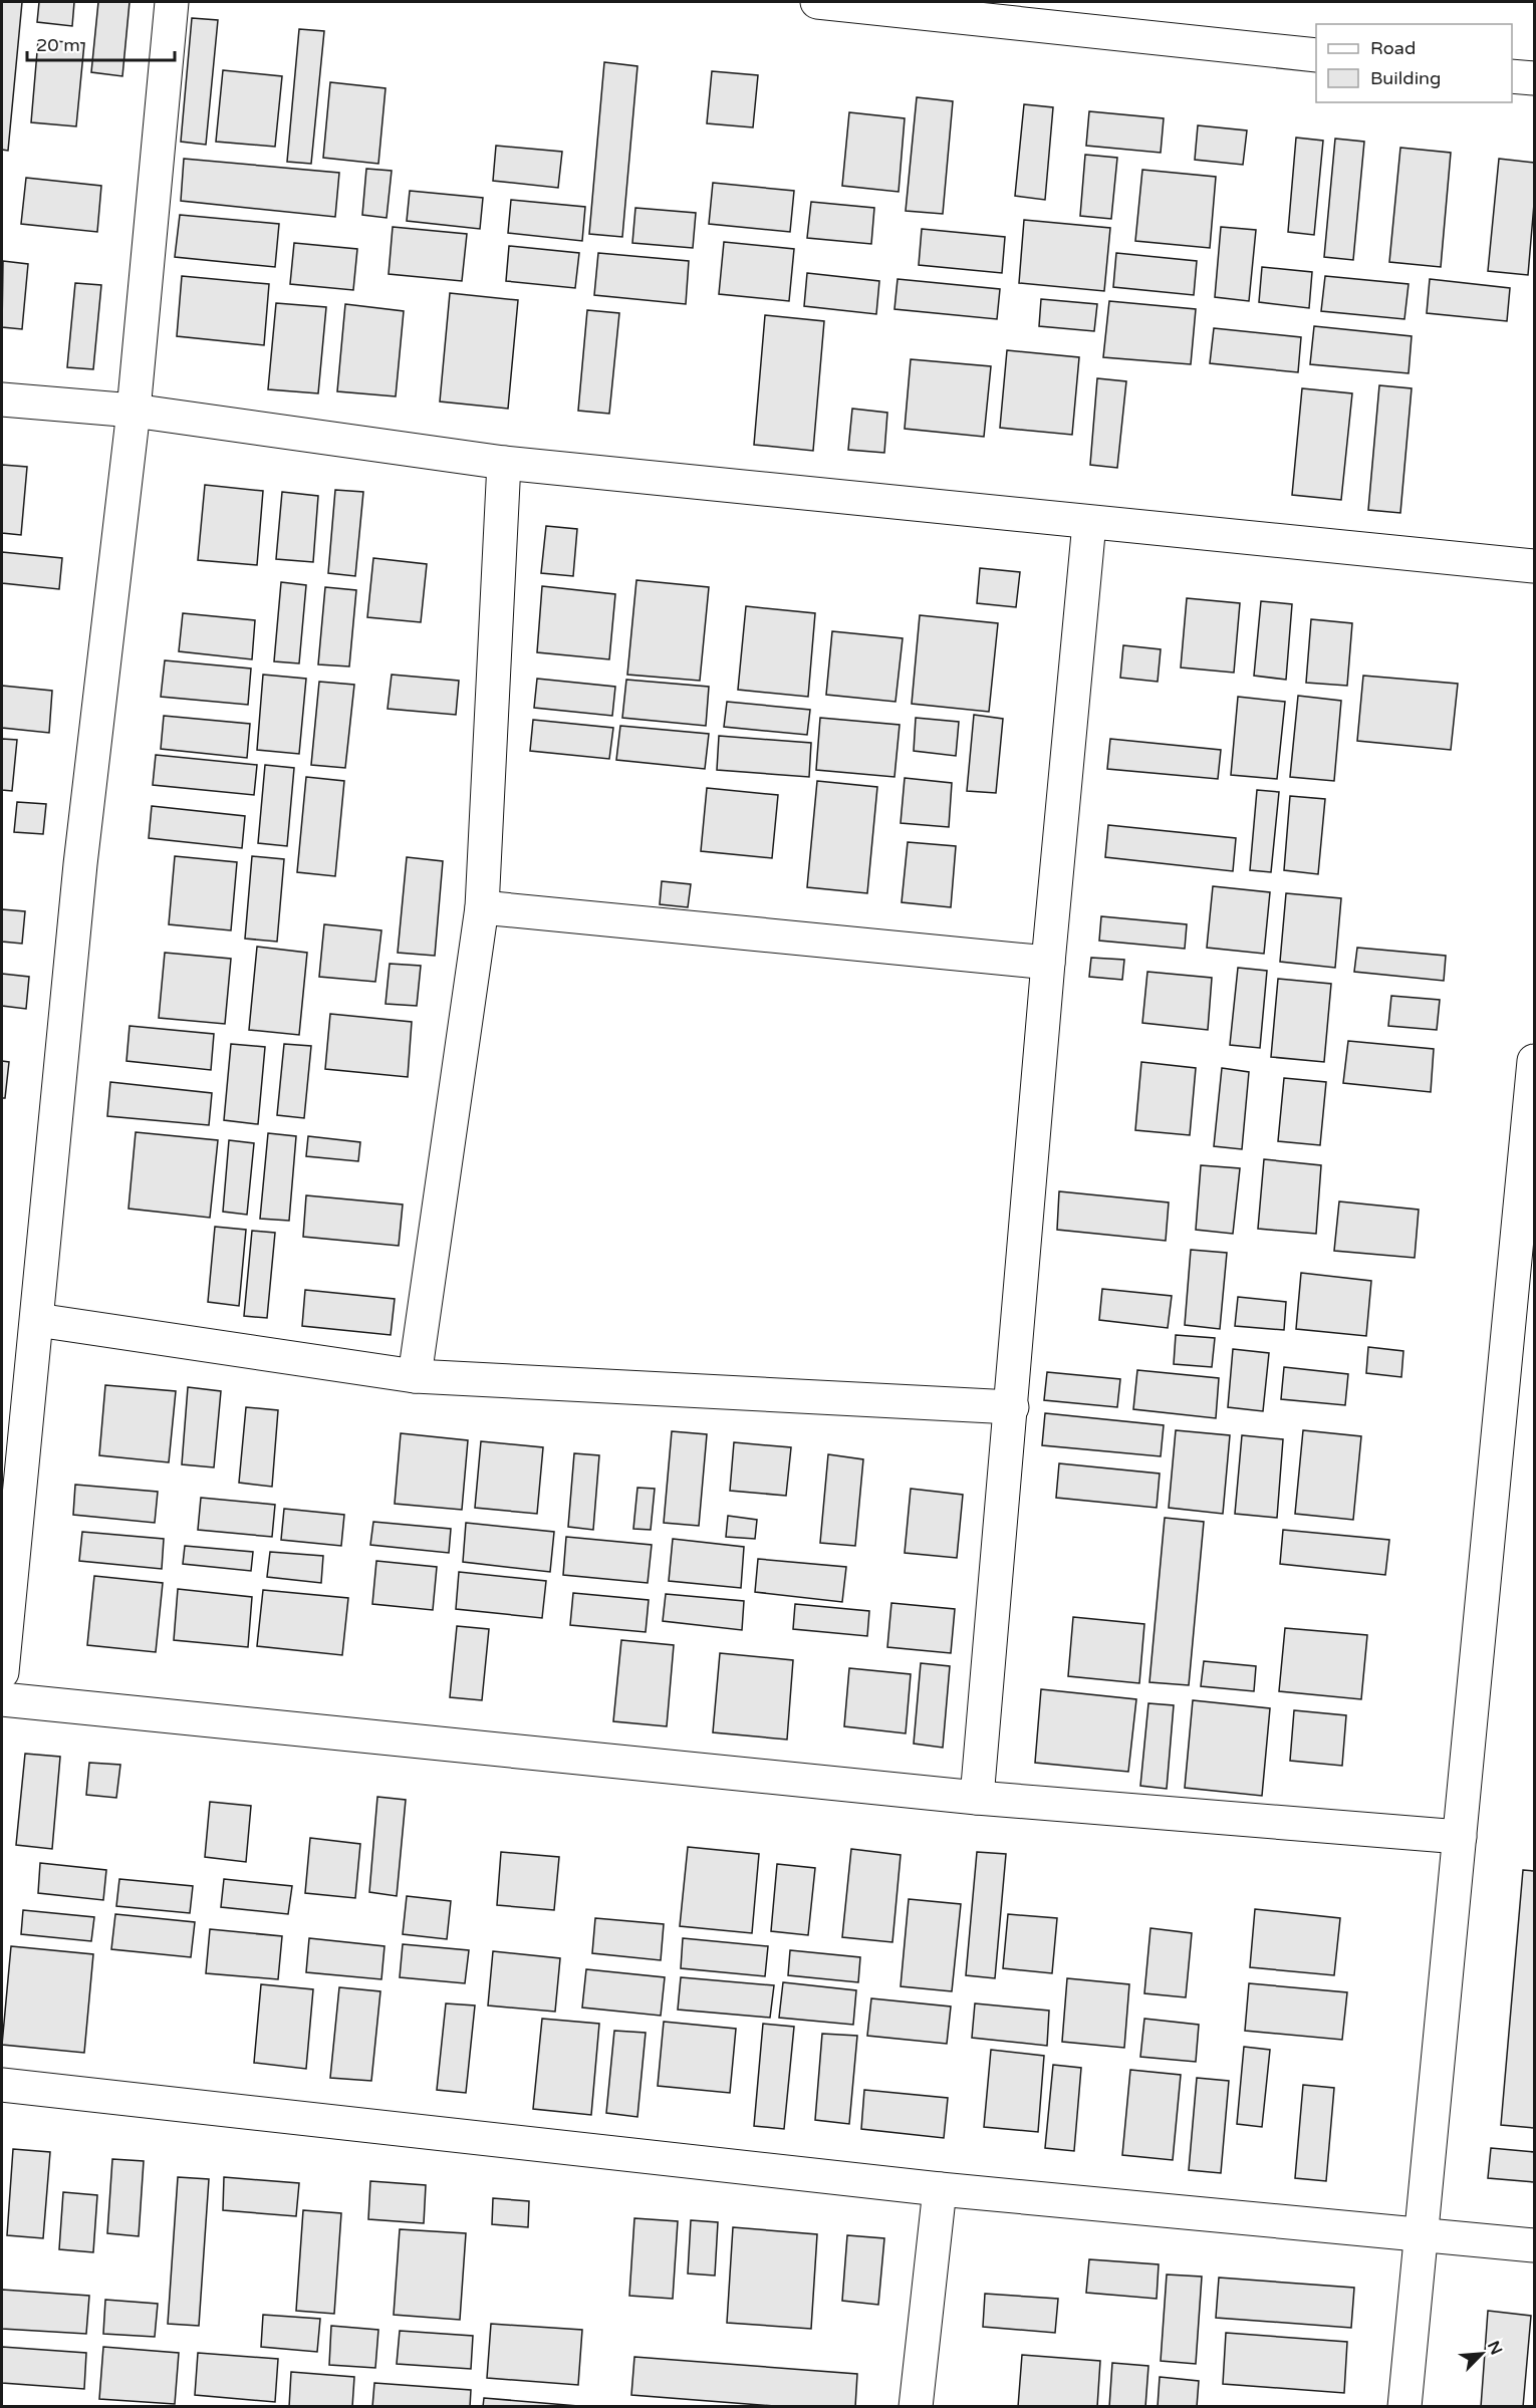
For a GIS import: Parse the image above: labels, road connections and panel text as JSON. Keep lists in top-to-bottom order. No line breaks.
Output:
{"legend":["Road","Building"],"scale_bar":"20 m","north":"top right"}
